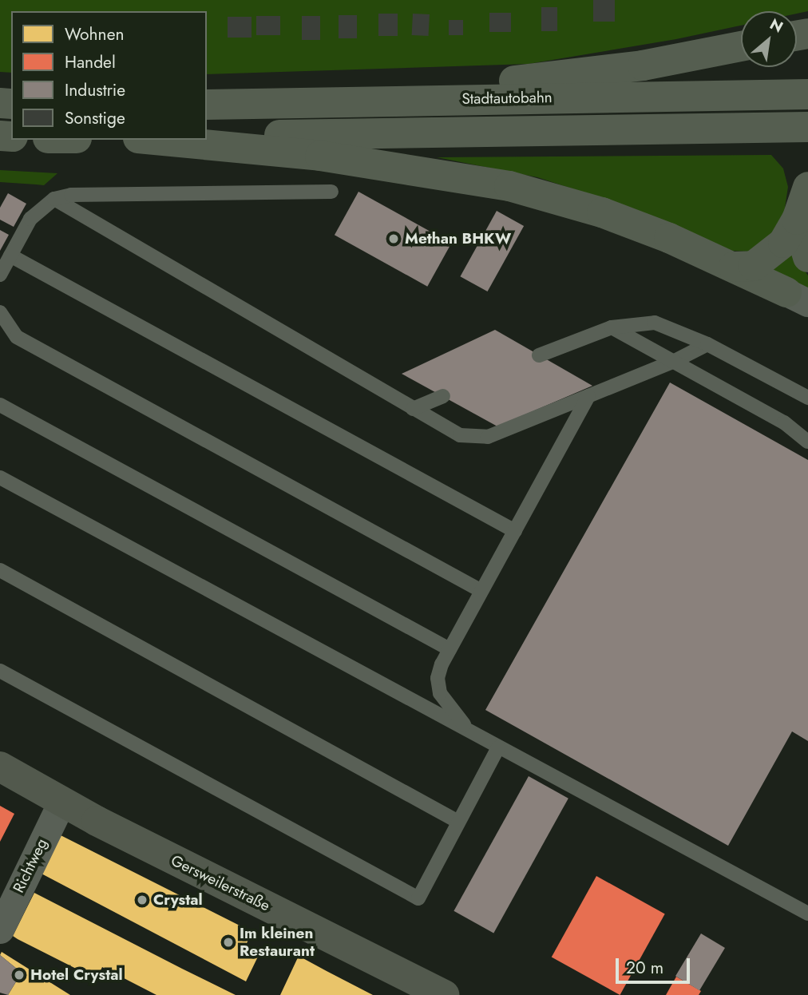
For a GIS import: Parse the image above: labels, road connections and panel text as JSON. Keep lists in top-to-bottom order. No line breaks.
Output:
{"streets":{"highway":["Stadtautobahn"],"main road":["Gersweilerstraße"],"street":["Richtweg"]},"crossings":[["Richtweg","Gersweilerstraße"]],"places":["Methan BHKW","Crystal","Im kleinen Restaurant","Hotel Crystal"],"legend":["Wohnen","Handel","Industrie","Sonstige"],"scale_bar":"20 m","north":"top right"}
